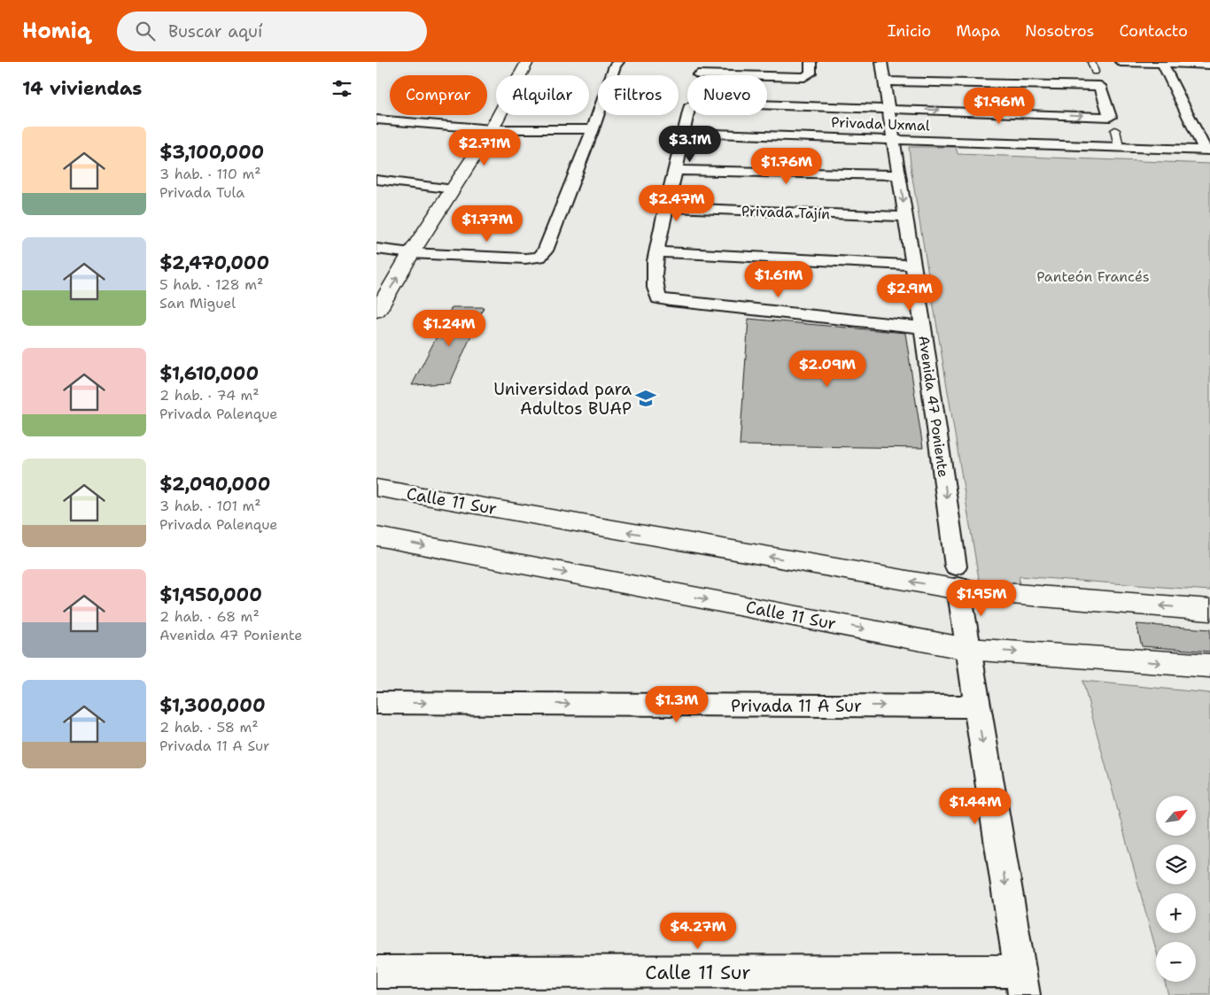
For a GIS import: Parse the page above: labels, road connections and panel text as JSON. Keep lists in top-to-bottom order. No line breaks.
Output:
{"streets":{"main road":["Calle 11 Sur"],"street":["Privada Uxmal","Privada Tajín","Avenida 47 Poniente","Privada 11 A Sur"]},"crossings":[["Privada Uxmal","Avenida 47 Poniente"],["Privada Tajín","Avenida 47 Poniente"],["Avenida 47 Poniente","Calle 11 Sur"],["Avenida 47 Poniente","Privada 11 A Sur"]],"one_way":["Avenida 47 Poniente","Privada 11 A Sur"],"parks":["Panteón Francés"],"places":{"school or university":["Universidad para Adultos BUAP"]},"north":"top right","page":{"header":"Homiq","search":"Buscar aquí","nav":["Inicio","Mapa","Nosotros","Contacto"],"heading":"14 viviendas","chip":["Comprar","Alquilar","Filtros","Nuevo"],"price":["$1.96M","$3.1M","$2.71M","$1.76M","$2.47M","$1.77M","$1.61M","$2.9M","$1.24M","$2.09M","$1.95M","$1.3M","$1.44M","$4.27M"],"list":[{"name":"$3,100,000","note":"3 hab. · 110 m² · Privada Tula"},{"name":"$2,470,000","note":"5 hab. · 128 m² · San Miguel"},{"name":"$1,610,000","note":"2 hab. · 74 m² · Privada Palenque"},{"name":"$2,090,000","note":"3 hab. · 101 m² · Privada Palenque"},{"name":"$1,950,000","note":"2 hab. · 68 m² · Avenida 47 Poniente"},{"name":"$1,300,000","note":"2 hab. · 58 m² · Privada 11 A Sur"}],"map_buttons":["+","−"]}}
